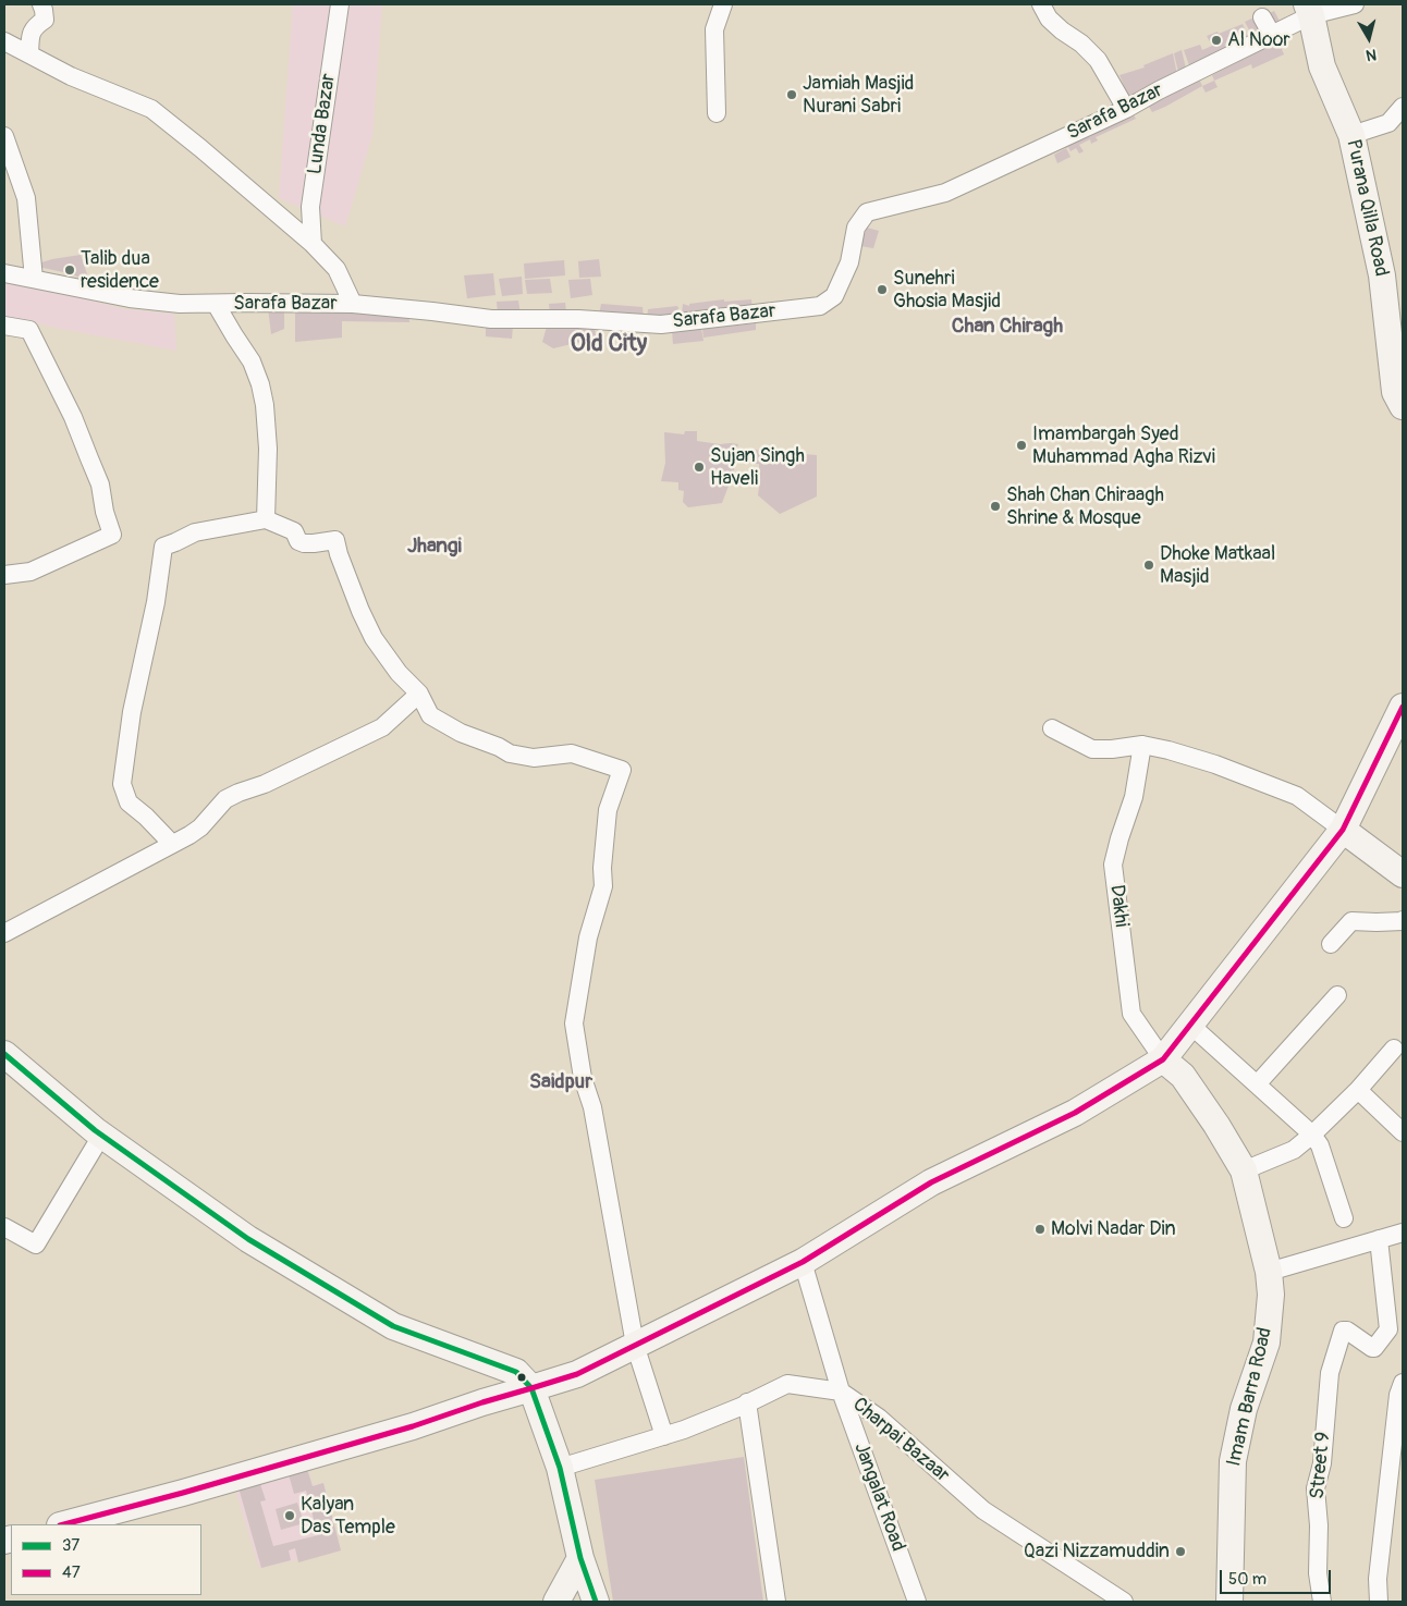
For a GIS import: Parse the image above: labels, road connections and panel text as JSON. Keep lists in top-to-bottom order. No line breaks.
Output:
{"streets":{"street":["Sarafa Bazar","Lunda Bazar","Purana Qilla Road","Dakhi","Imam Barra Road","Charpai Bazaar","Street 9","Jangalat Road"]},"crossings":[["Sarafa Bazar","Purana Qilla Road"],["Dakhi","Imam Barra Road"],["Charpai Bazaar","Jangalat Road"]],"districts":["Chan Chiragh","Old City","Jhangi","Saidpur"],"places":["Al Noor","Jamiah Masjid Nurani Sabri","Talib dua residence","Sunehri Ghosia Masjid","Imambargah Syed Muhammad Agha Rizvi","Sujan Singh Haveli","Shah Chan Chiraagh Shrine & Mosque","Dhoke Matkaal Masjid","Molvi Nadar Din","Kalyan Das Temple","Qazi Nizzamuddin"],"lines":["transit line 47","transit line 37"],"legend":["37","47"],"scale_bar":"50 m","north":"bottom"}
